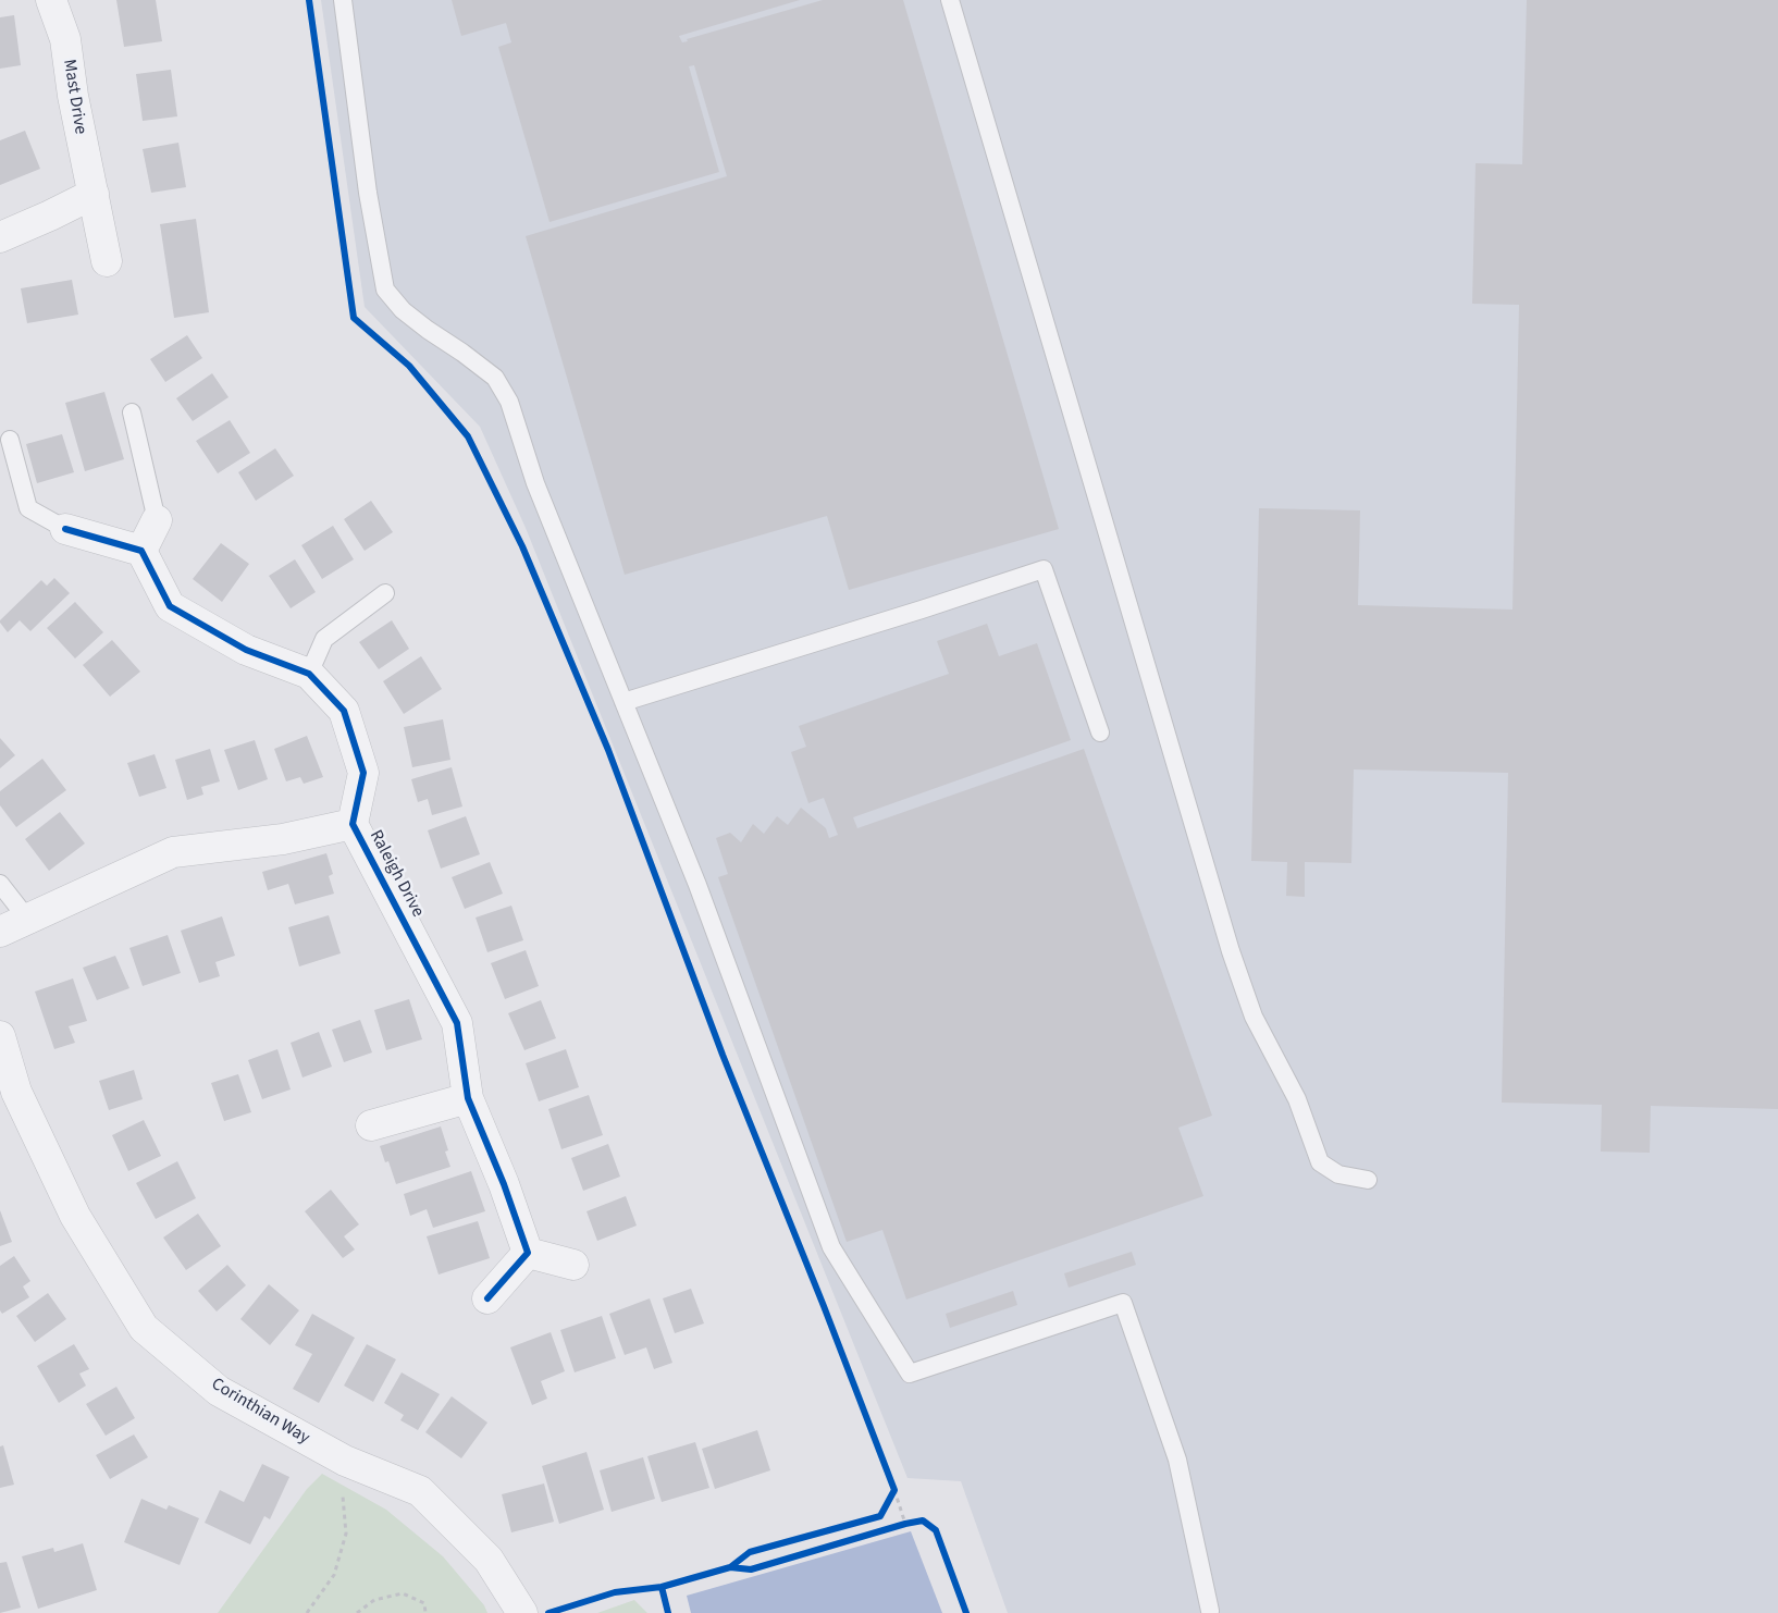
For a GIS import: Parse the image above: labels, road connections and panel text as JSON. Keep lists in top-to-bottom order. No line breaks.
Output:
{"streets":{"street":["Mast Drive","Raleigh Drive","Corinthian Way"]}}
